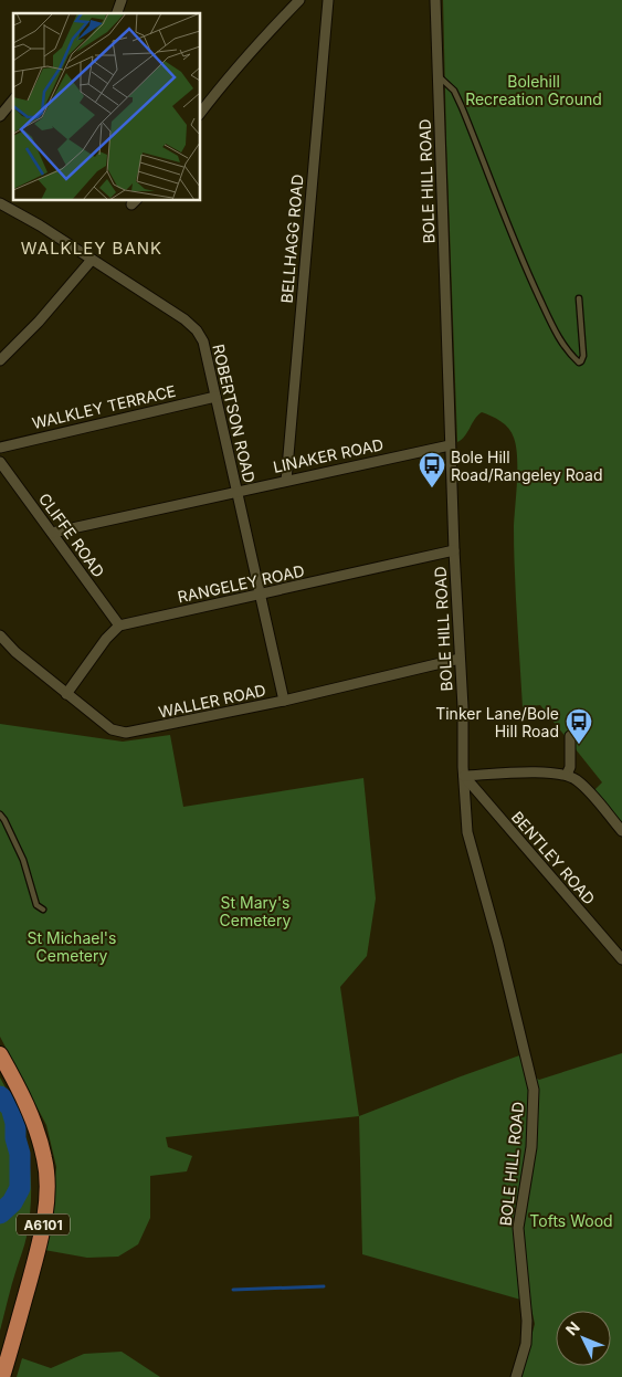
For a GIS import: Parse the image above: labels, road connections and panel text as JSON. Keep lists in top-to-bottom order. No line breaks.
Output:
{"streets":{"main road":["A6101"],"street":["BOLE HILL ROAD","BELLHAGG ROAD","WALKLEY TERRACE","ROBERTSON ROAD","LINAKER ROAD","CLIFFE ROAD","RANGELEY ROAD","WALLER ROAD","BENTLEY ROAD"]},"crossings":[["BOLE HILL ROAD","LINAKER ROAD"],["BOLE HILL ROAD","RANGELEY ROAD"],["BOLE HILL ROAD","WALLER ROAD"],["BOLE HILL ROAD","BENTLEY ROAD"],["BELLHAGG ROAD","LINAKER ROAD"],["WALKLEY TERRACE","ROBERTSON ROAD"],["ROBERTSON ROAD","LINAKER ROAD"],["ROBERTSON ROAD","RANGELEY ROAD"],["ROBERTSON ROAD","WALLER ROAD"],["LINAKER ROAD","CLIFFE ROAD"],["CLIFFE ROAD","RANGELEY ROAD"]],"districts":["WALKLEY BANK"],"parks":["Bolehill Recreation Ground","St Mary's Cemetery","St Michael's Cemetery","Tofts Wood"],"places":{"bus stop":["Bole Hill Road/Rangeley Road","Tinker Lane/Bole Hill Road"]},"north":"top left"}
